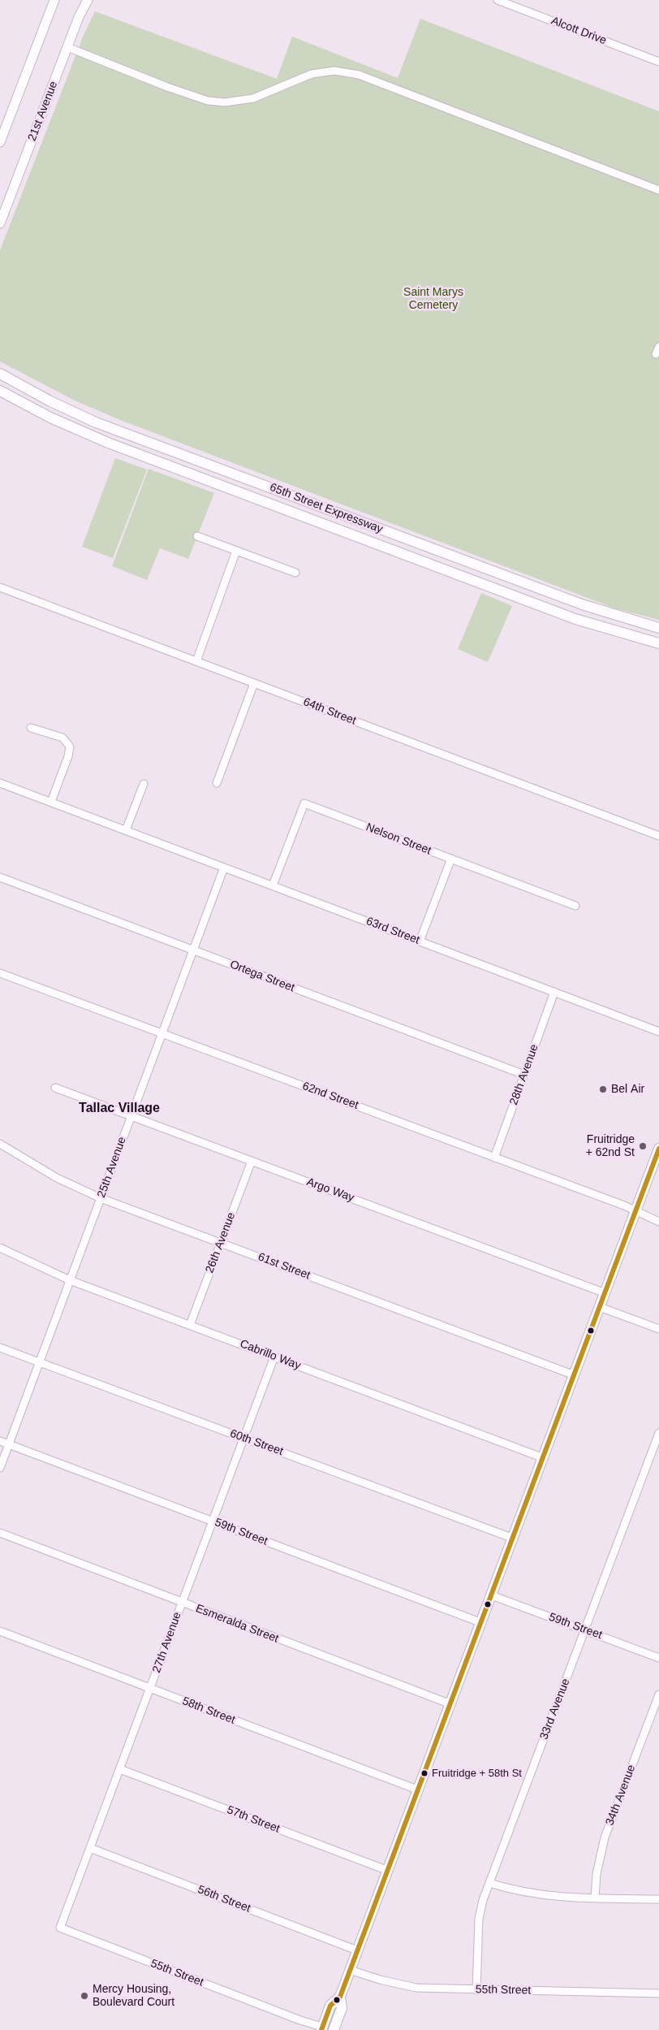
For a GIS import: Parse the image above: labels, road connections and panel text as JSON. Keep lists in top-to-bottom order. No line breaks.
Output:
{"streets":{"main road":["65th Street Expressway"],"street":["Alcott Drive","21st Avenue","64th Street","Nelson Street","63rd Street","Ortega Street","28th Avenue","62nd Street","25th Avenue","Argo Way","26th Avenue","61st Street","Cabrillo Way","60th Street","59th Street","Esmeralda Street","27th Avenue","33rd Avenue","58th Street","34th Avenue","57th Street","56th Street","55th Street"]},"crossings":[["Nelson Street","63rd Street"],["63rd Street","28th Avenue"],["63rd Street","25th Avenue"],["Ortega Street","28th Avenue"],["Ortega Street","25th Avenue"],["28th Avenue","62nd Street"],["62nd Street","25th Avenue"],["25th Avenue","Argo Way"],["25th Avenue","61st Street"],["25th Avenue","Cabrillo Way"],["25th Avenue","60th Street"],["25th Avenue","59th Street"],["Argo Way","26th Avenue"],["26th Avenue","61st Street"],["26th Avenue","Cabrillo Way"],["Cabrillo Way","27th Avenue"],["60th Street","27th Avenue"],["59th Street","27th Avenue"],["59th Street","33rd Avenue"],["Esmeralda Street","27th Avenue"],["27th Avenue","58th Street"],["27th Avenue","57th Street"],["27th Avenue","56th Street"],["27th Avenue","55th Street"],["33rd Avenue","55th Street"]],"districts":["Tallac Village"],"parks":["Saint Marys Cemetery"],"places":["Bel Air","Fruitridge + 62nd St","Fruitridge + 58th St","Mercy Housing, Boulevard Court"]}
